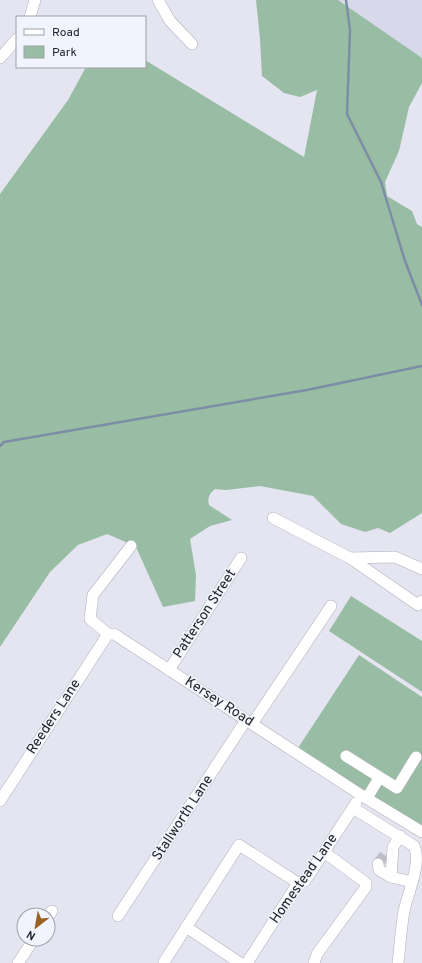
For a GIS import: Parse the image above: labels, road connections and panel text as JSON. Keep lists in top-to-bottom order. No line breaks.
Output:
{"streets":{"street":["Patterson Street","Kersey Road","Reeders Lane","Stallworth Lane","Homestead Lane"]},"crossings":[["Patterson Street","Kersey Road"],["Kersey Road","Reeders Lane"],["Kersey Road","Stallworth Lane"],["Kersey Road","Homestead Lane"]],"legend":["Road","Park"],"north":"bottom left"}
